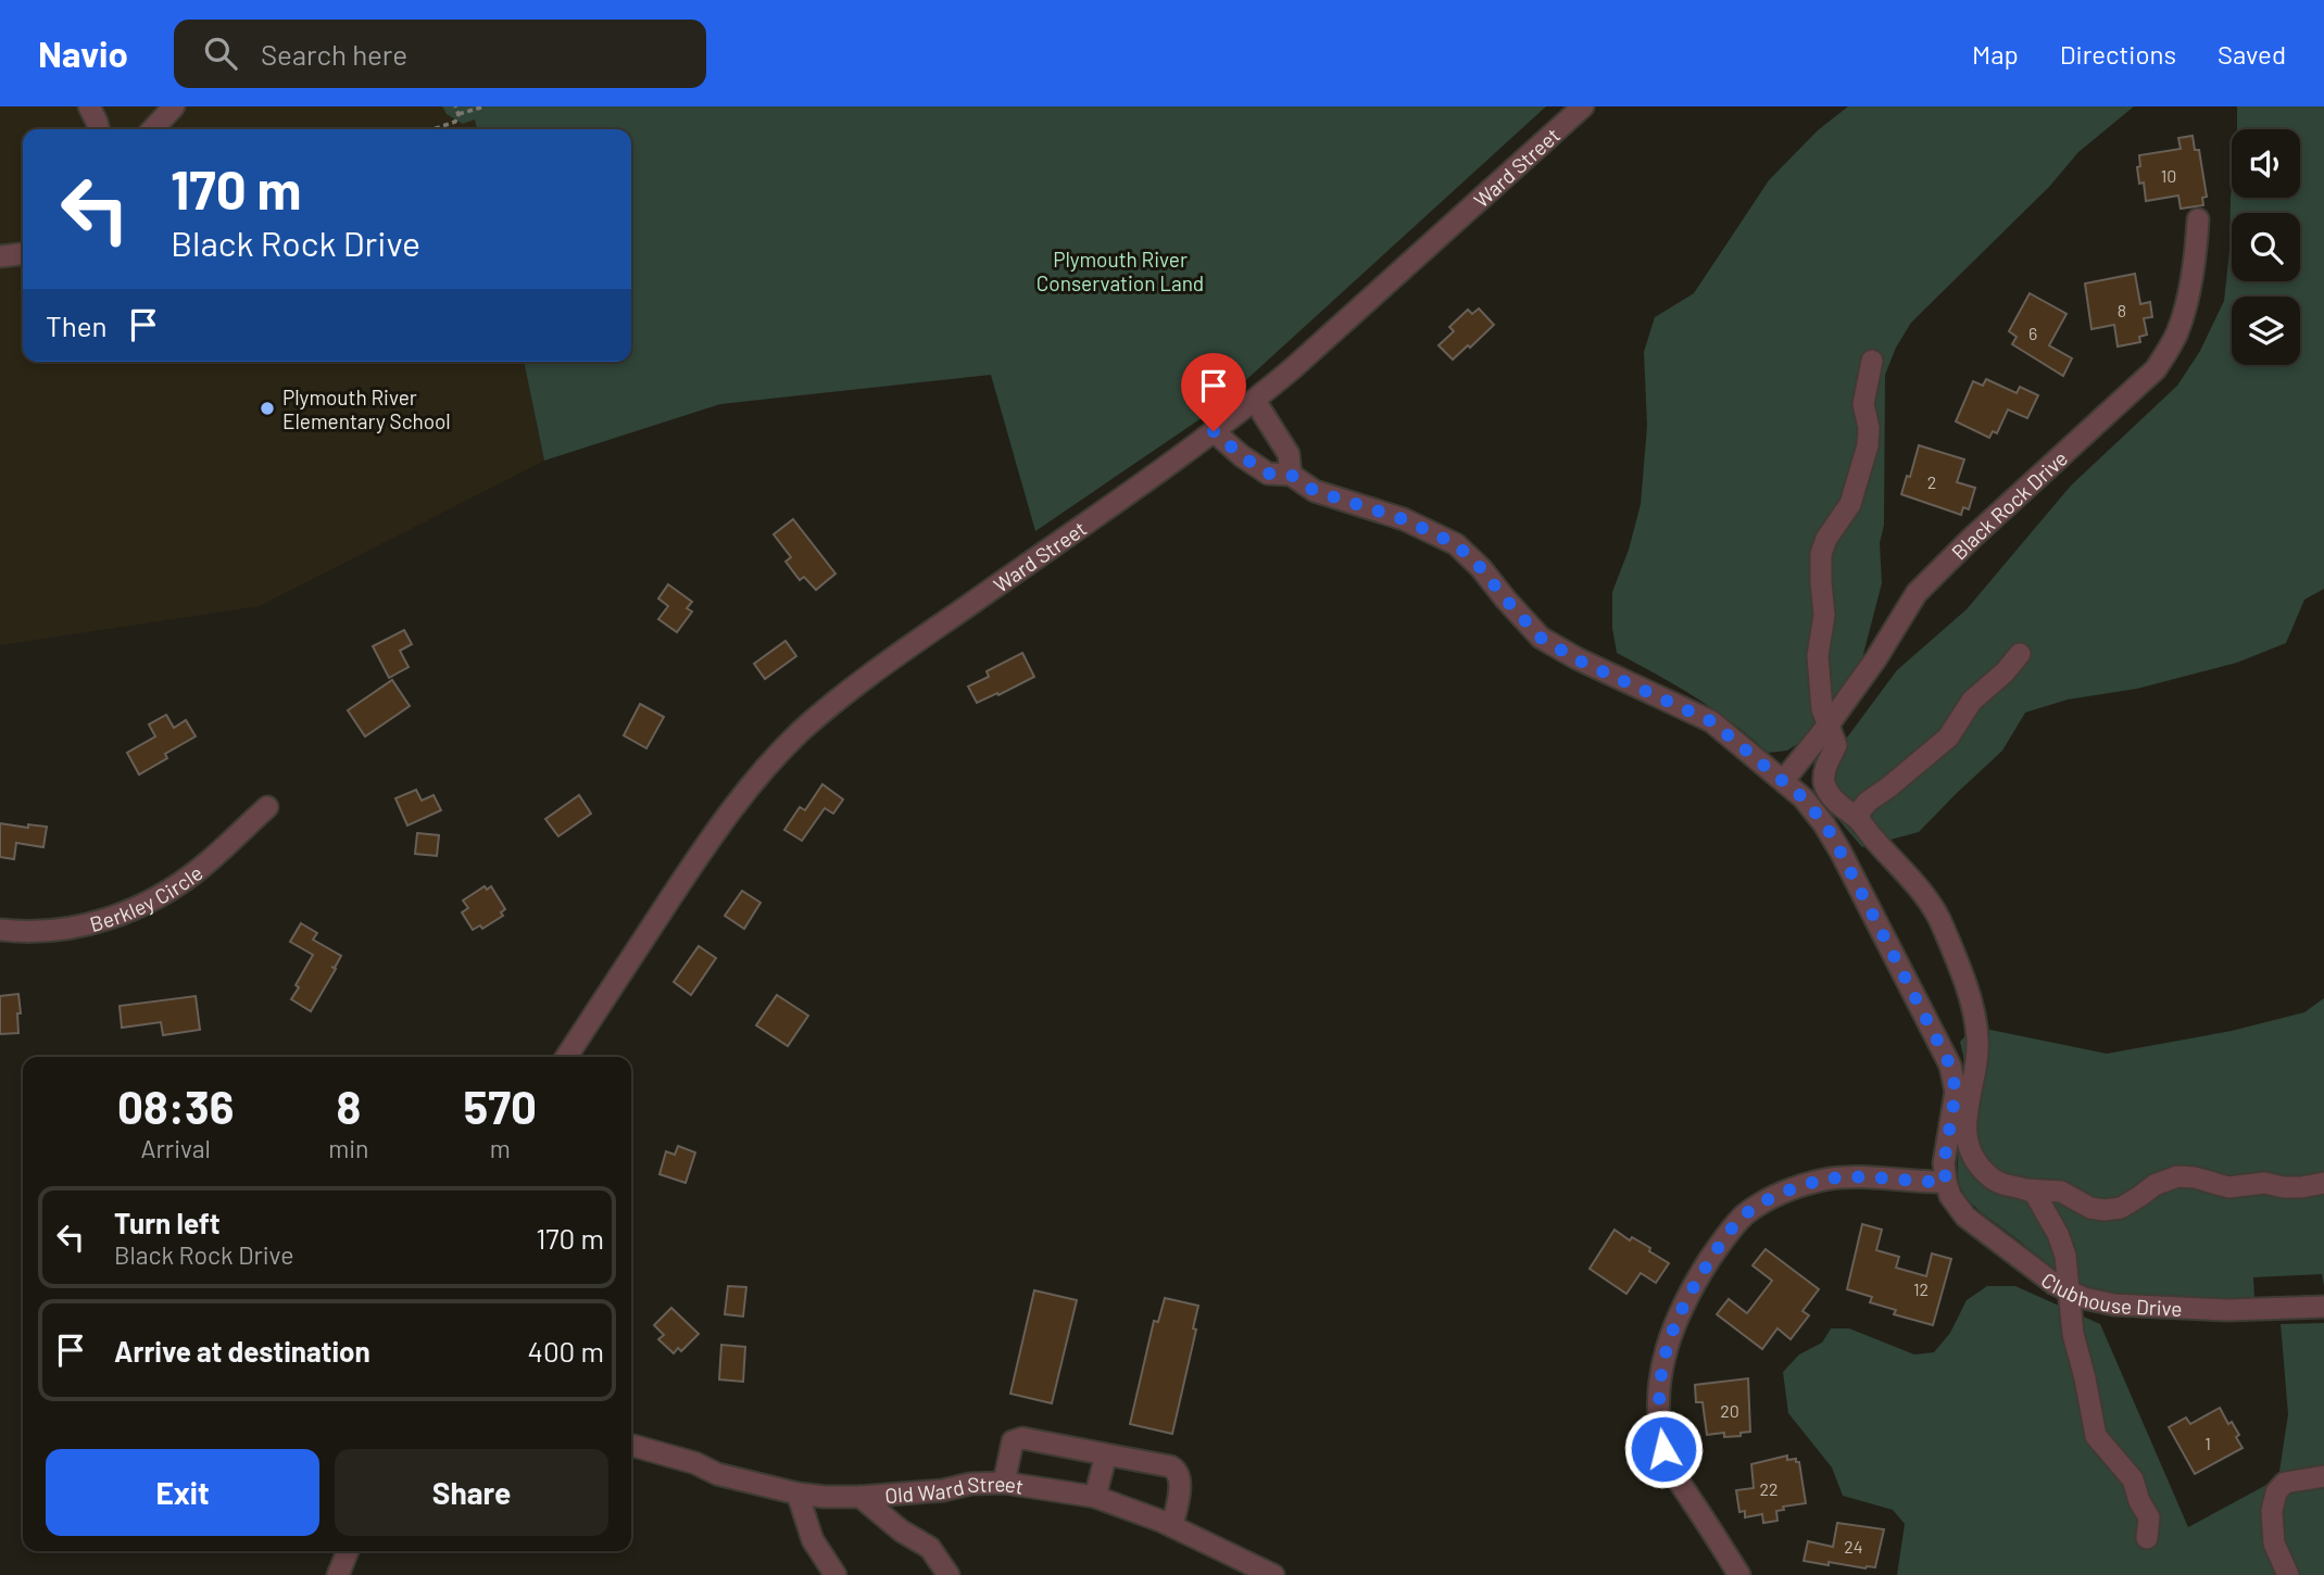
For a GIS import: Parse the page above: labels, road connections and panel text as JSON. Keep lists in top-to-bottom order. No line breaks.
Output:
{"streets":{"street":["Ward Street","Black Rock Drive","Berkley Circle","Clubhouse Drive","Old Ward Street"]},"parks":["Plymouth River Conservation Land"],"places":["Plymouth River Elementary School"],"house_numbers":["10","8","6","2","12","20","1","22","24"],"page":{"header":"Navio","search":"Search here","nav":["Map","Directions","Saved"],"turn":["170 m","Black Rock Drive"],"then":"Then","eta":["08:36","Arrival","8","min","570","m"],"list":[{"name":"Turn left","note":"Black Rock Drive","value":"170 m"},{"name":"Arrive at destination","value":"400 m"}],"buttons":["Exit","Share"]}}
